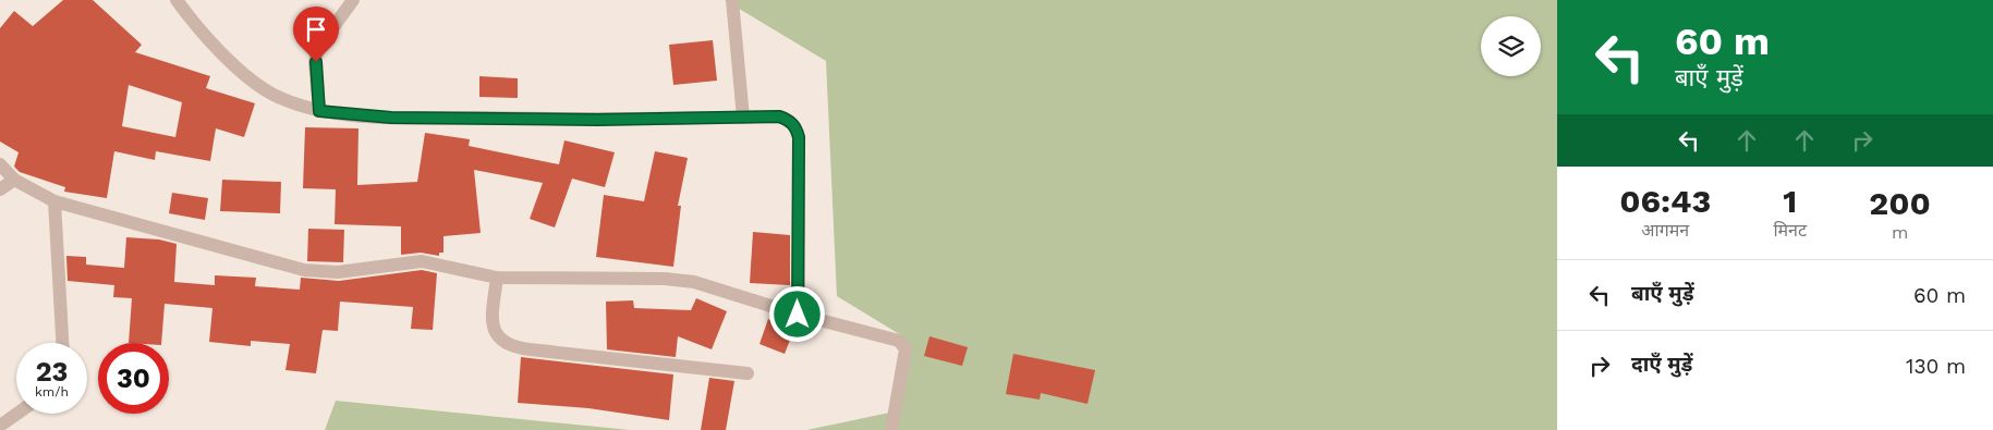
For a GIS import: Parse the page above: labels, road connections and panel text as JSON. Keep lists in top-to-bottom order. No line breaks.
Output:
{"page":{"turn":["60 m","बाएँ मुड़ें"],"eta":["06:43","आगमन","1","मिनट","200","m"],"list":[{"name":"बाएँ मुड़ें","value":"60 m"},{"name":"दाएँ मुड़ें","value":"130 m"}],"speed":"23 km/h","limit":"30"}}
